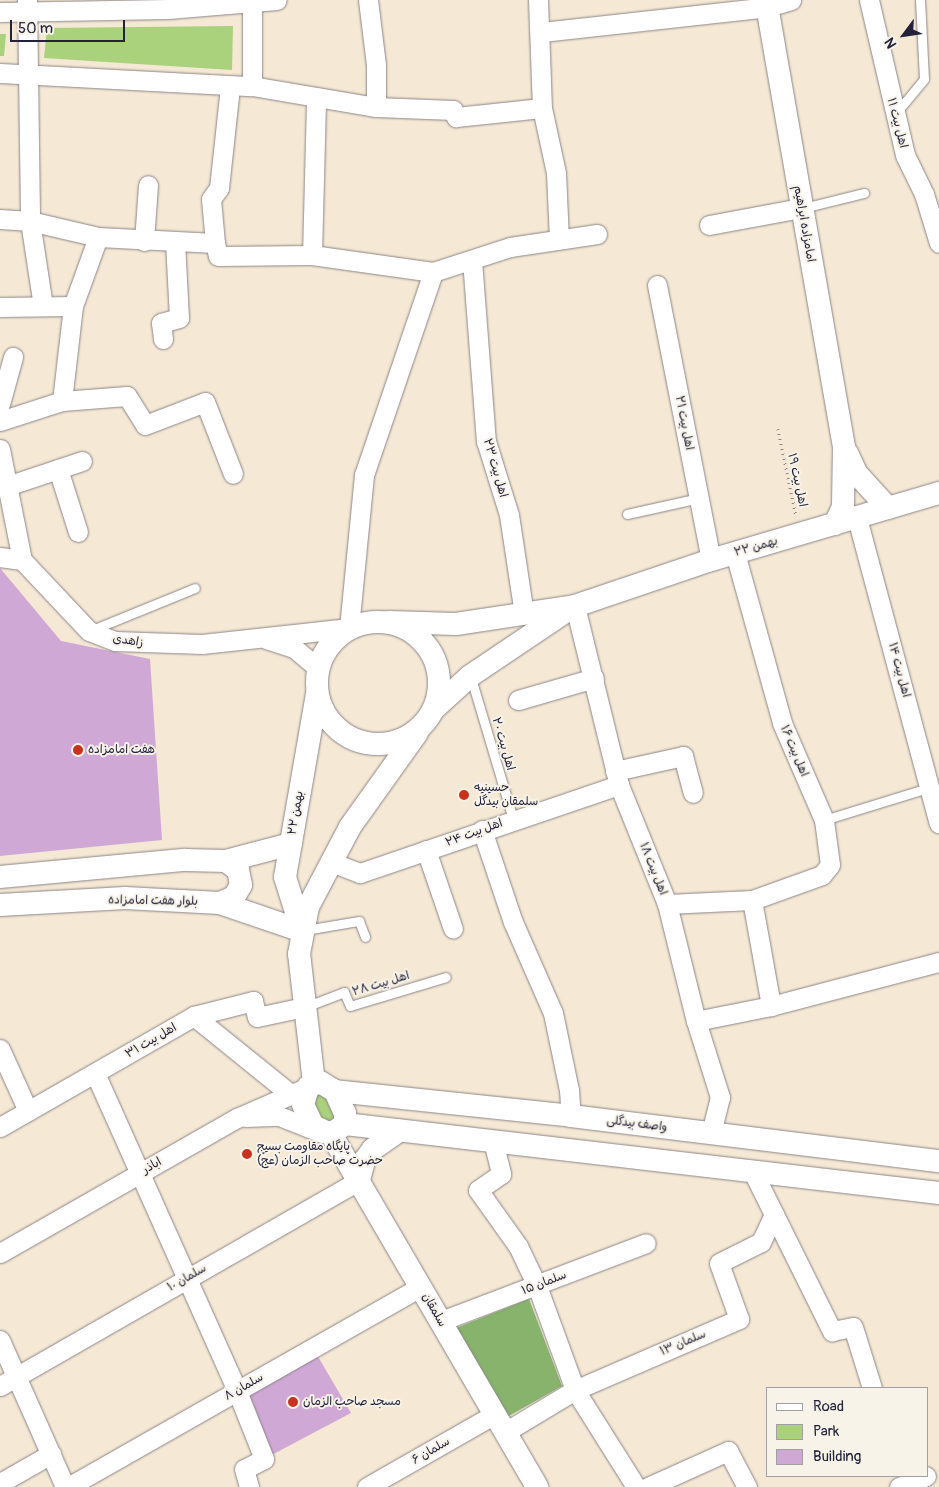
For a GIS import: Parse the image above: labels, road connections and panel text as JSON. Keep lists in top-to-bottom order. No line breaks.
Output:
{"streets":{"street":["اهل بیت ۱۱","امامزاده ابراهیم","اهل بیت ۲۱","اهل بیت ۲۳","۲۲ بهمن","زاهدی","اهل بیت ۱۴","اهل بیت ۱۶","اهل بیت ۲۴","اهل بیت ۱۸","بلوار هفت امامزاده","اهل بیت ۳۱","واصف بیدگلی","اباذر","سلمان ۱۰","سلمان ۱۵","سلمقان","سلمان ۱۳","سلمان ۸","سلمان ۶"],"lane":["اهل بیت ۲۰","اهل بیت ۲۸"],"path":["اهل بیت ۱۹"]},"crossings":[["امامزاده ابراهیم","۲۲ بهمن"],["اهل بیت ۲۱","۲۲ بهمن"],["اهل بیت ۲۳","۲۲ بهمن"],["اهل بیت ۱۹","۲۲ بهمن"],["۲۲ بهمن","زاهدی"],["۲۲ بهمن","اهل بیت ۱۴"],["۲۲ بهمن","اهل بیت ۲۰"],["۲۲ بهمن","اهل بیت ۱۶"],["۲۲ بهمن","اهل بیت ۲۴"],["۲۲ بهمن","اهل بیت ۱۸"],["۲۲ بهمن","بلوار هفت امامزاده"],["۲۲ بهمن","اهل بیت ۲۸"],["۲۲ بهمن","اهل بیت ۳۱"],["۲۲ بهمن","واصف بیدگلی"],["۲۲ بهمن","اباذر"],["۲۲ بهمن","سلمقان"],["اهل بیت ۲۰","اهل بیت ۲۴"],["اهل بیت ۱۶","اهل بیت ۱۸"],["اهل بیت ۲۴","اهل بیت ۱۸"],["اهل بیت ۱۸","واصف بیدگلی"],["اهل بیت ۲۸","اهل بیت ۳۱"],["واصف بیدگلی","اباذر"],["سلمان ۱۰","سلمقان"],["سلمان ۱۵","سلمقان"],["سلمقان","سلمان ۱۳"],["سلمقان","سلمان ۸"],["سلمقان","سلمان ۶"],["سلمان ۱۳","سلمان ۶"]],"places":["هفت امامزاده","حسینیه سلمقان بیدگل","پایگاه مقاومت بسیج حضرت صاحب الزمان (عج)","مسجد صاحب الزمان"],"legend":["Road","Park","Building"],"scale_bar":"50 m","north":"bottom left"}
